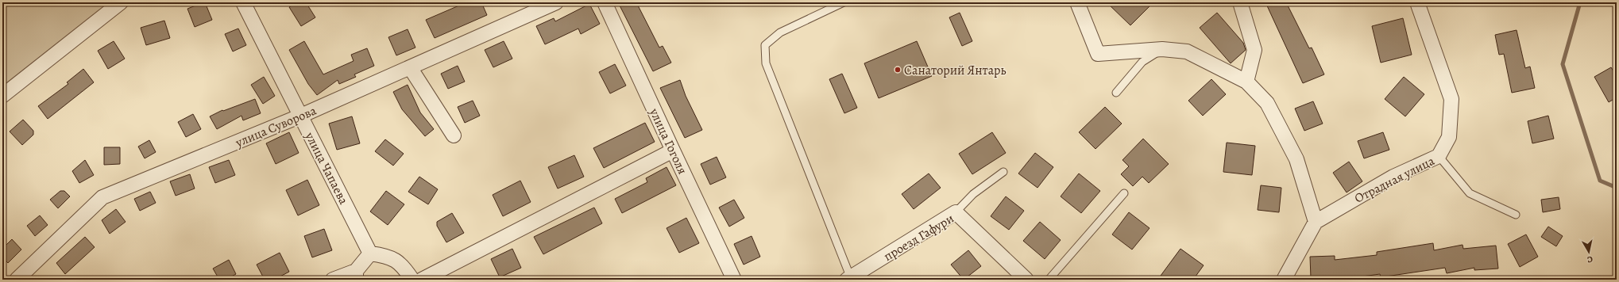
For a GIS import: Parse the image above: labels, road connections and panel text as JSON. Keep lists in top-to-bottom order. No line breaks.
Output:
{"streets":{"street":["улица Суворова","улица Гоголя","улица Чапаева","Отрадная улица","проезд Гафури"]},"crossings":[["улица Суворова","улица Чапаева"]],"places":["Санаторий Янтарь"],"north":"bottom"}
